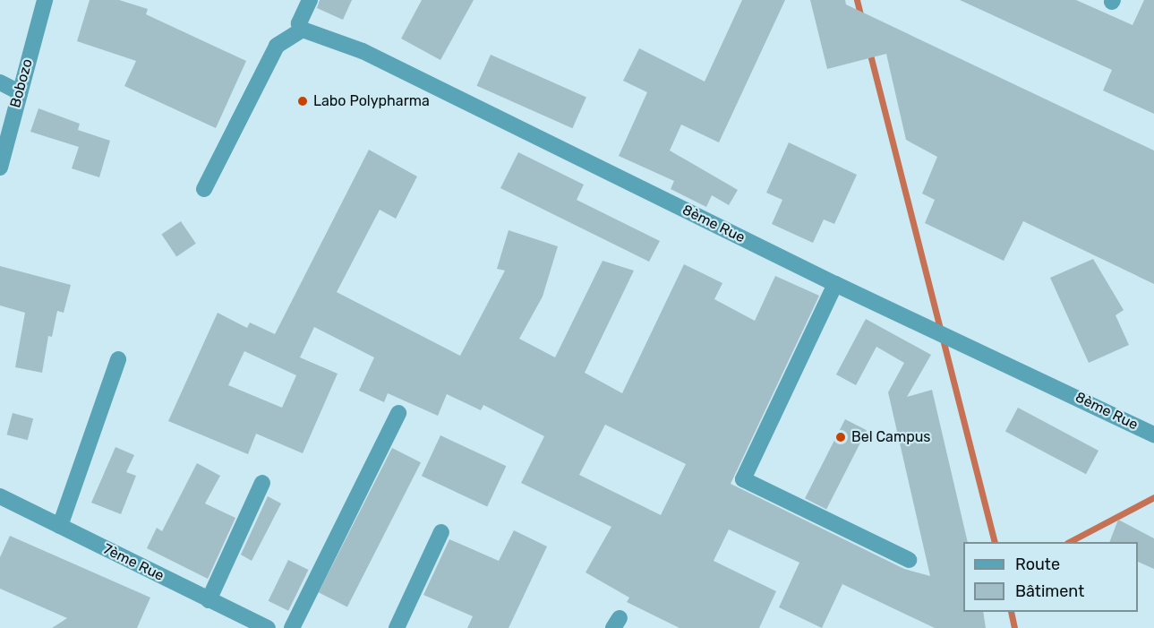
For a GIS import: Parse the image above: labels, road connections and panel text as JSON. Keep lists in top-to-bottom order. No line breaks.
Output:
{"streets":{"street":["Bobozo","8ème Rue","7ème Rue"]},"places":["Labo Polypharma","Bel Campus"],"legend":["Route","Bâtiment"]}
